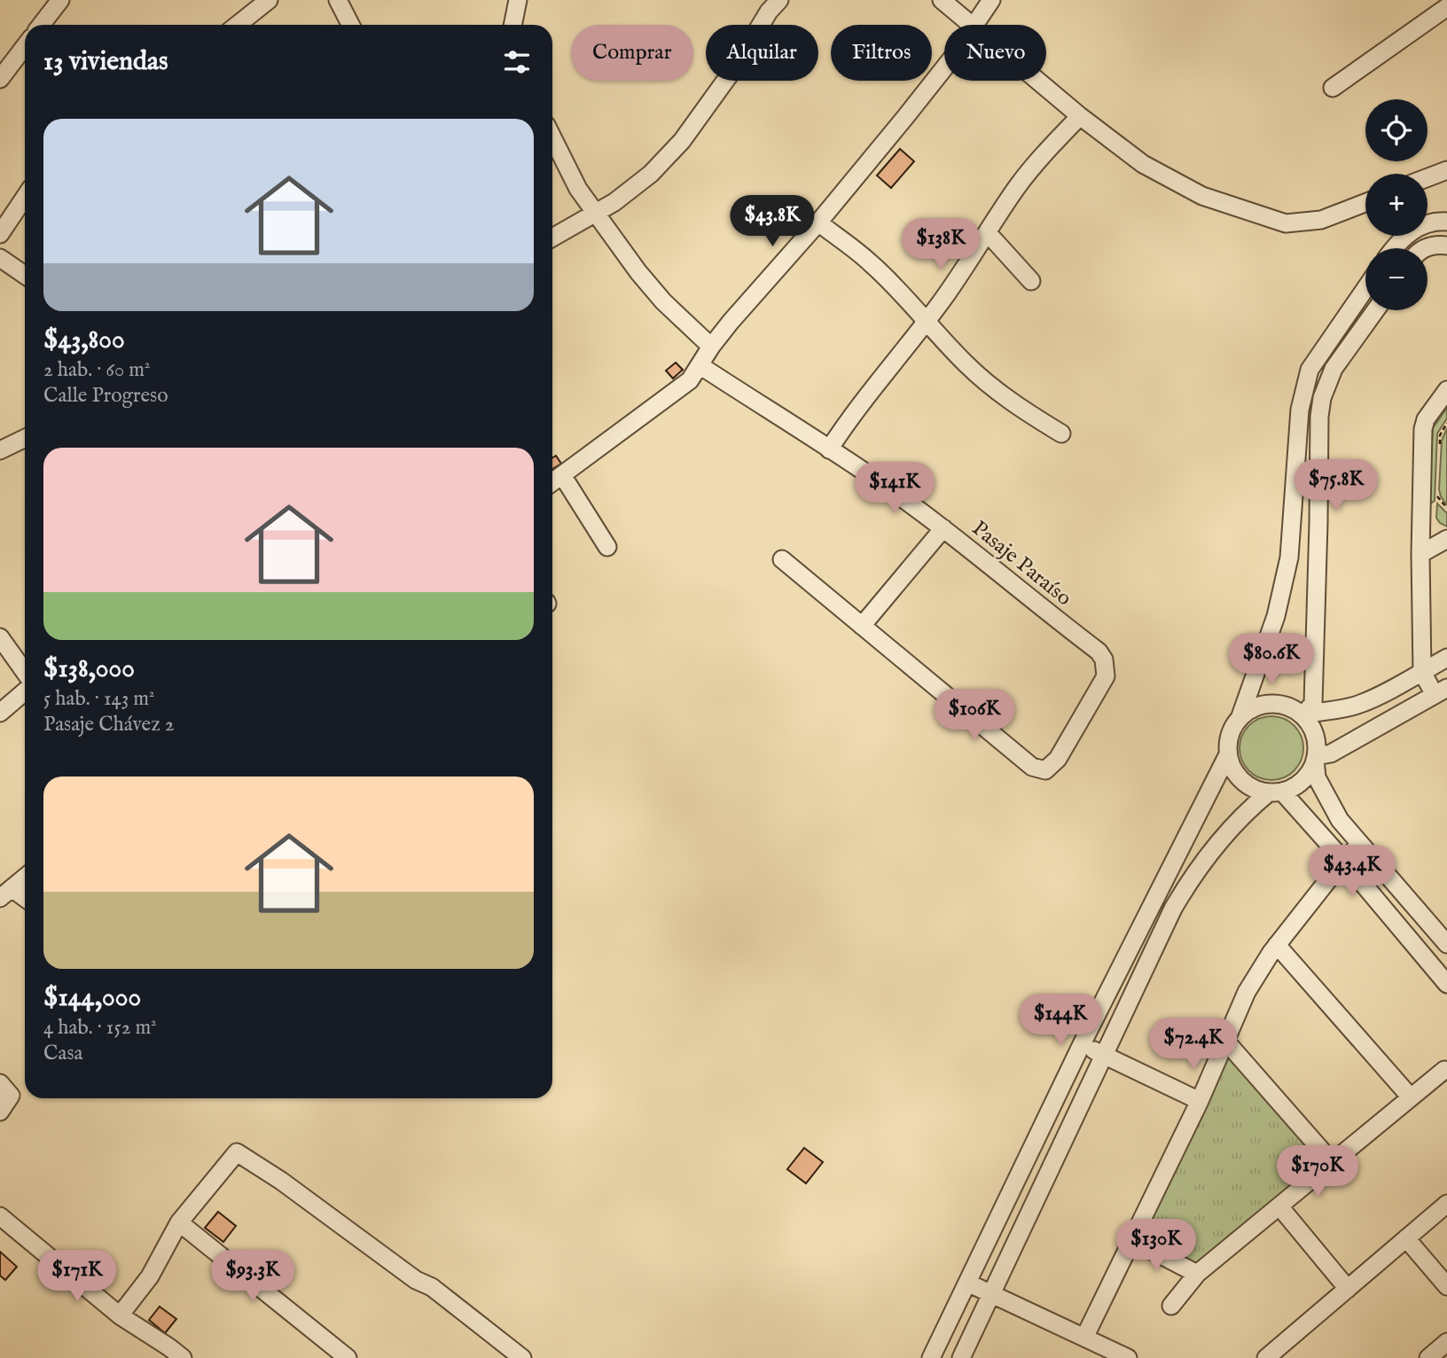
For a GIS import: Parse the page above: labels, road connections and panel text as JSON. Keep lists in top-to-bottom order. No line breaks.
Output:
{"streets":{"street":["Pasaje Paraíso"]},"page":{"chip":["Comprar","Alquilar","Filtros","Nuevo"],"heading":"13 viviendas","map_buttons":["+","−"],"list":[{"name":"$43,800","note":"2 hab. · 60 m² · Calle Progreso"},{"name":"$138,000","note":"5 hab. · 143 m² · Pasaje Chávez 2"},{"name":"$144,000","note":"4 hab. · 152 m² · Casa"}],"price":["$43.8K","$138K","$75.8K","$141K","$80.6K","$106K","$43.4K","$144K","$72.4K","$170K","$130K","$171K","$93.3K"]}}
